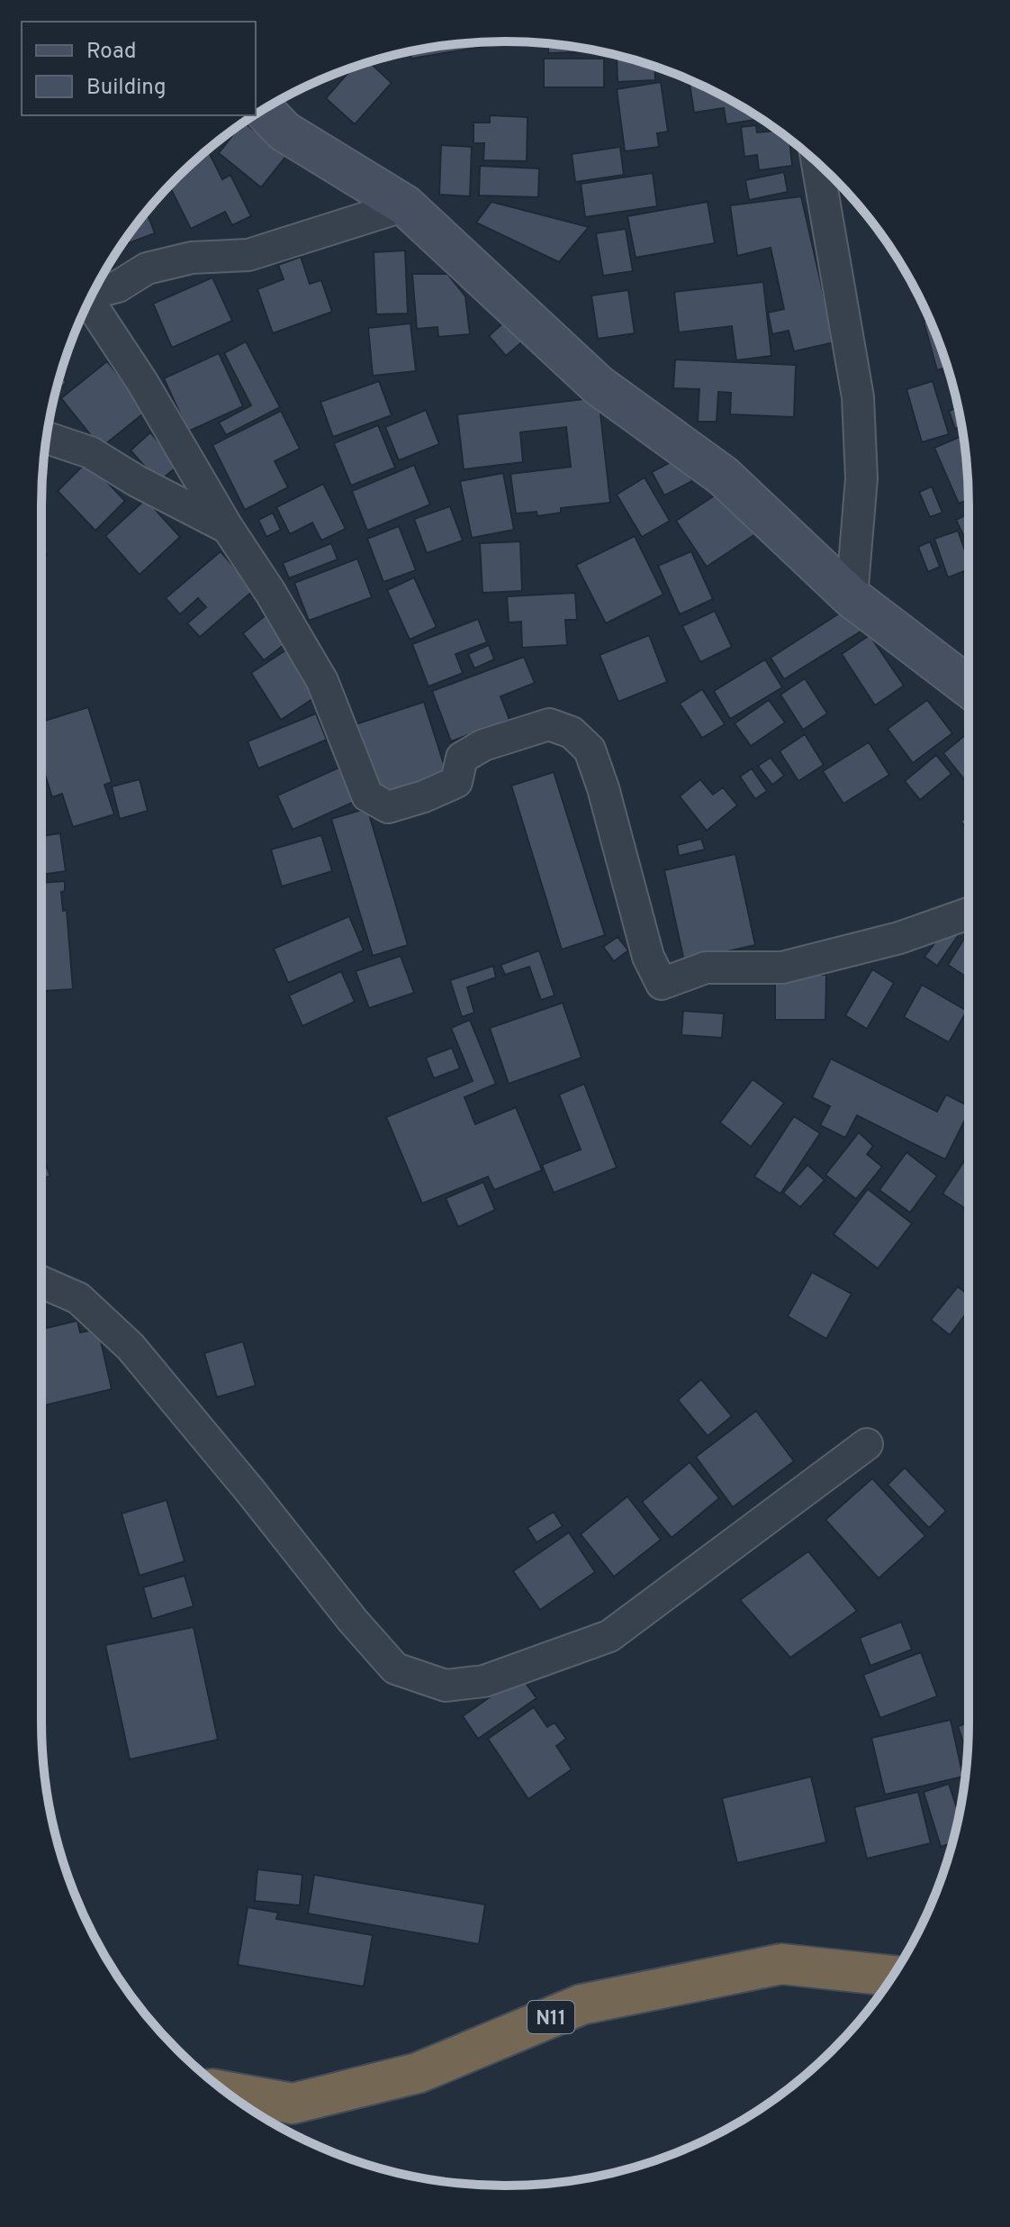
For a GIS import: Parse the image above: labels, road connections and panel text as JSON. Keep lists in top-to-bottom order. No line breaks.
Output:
{"streets":{"highway":["N11"]},"legend":["Road","Building"]}
